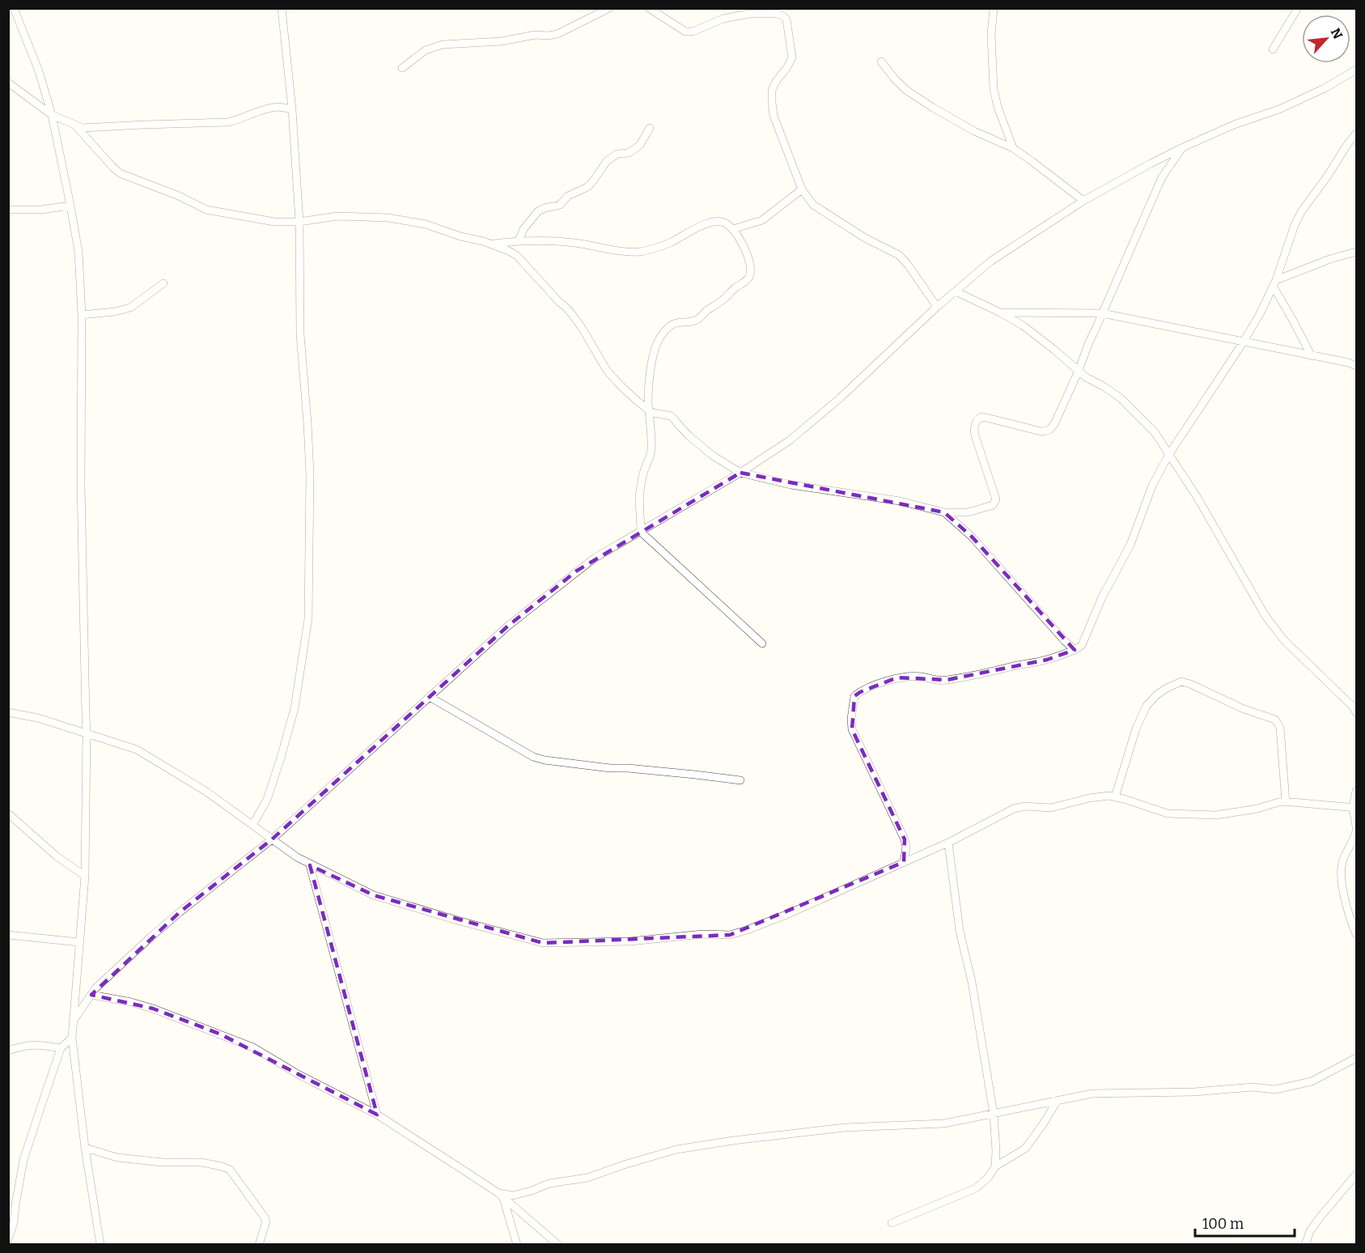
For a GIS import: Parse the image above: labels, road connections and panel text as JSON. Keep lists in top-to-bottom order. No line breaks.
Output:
{"scale_bar":"100 m","north":"top right"}
